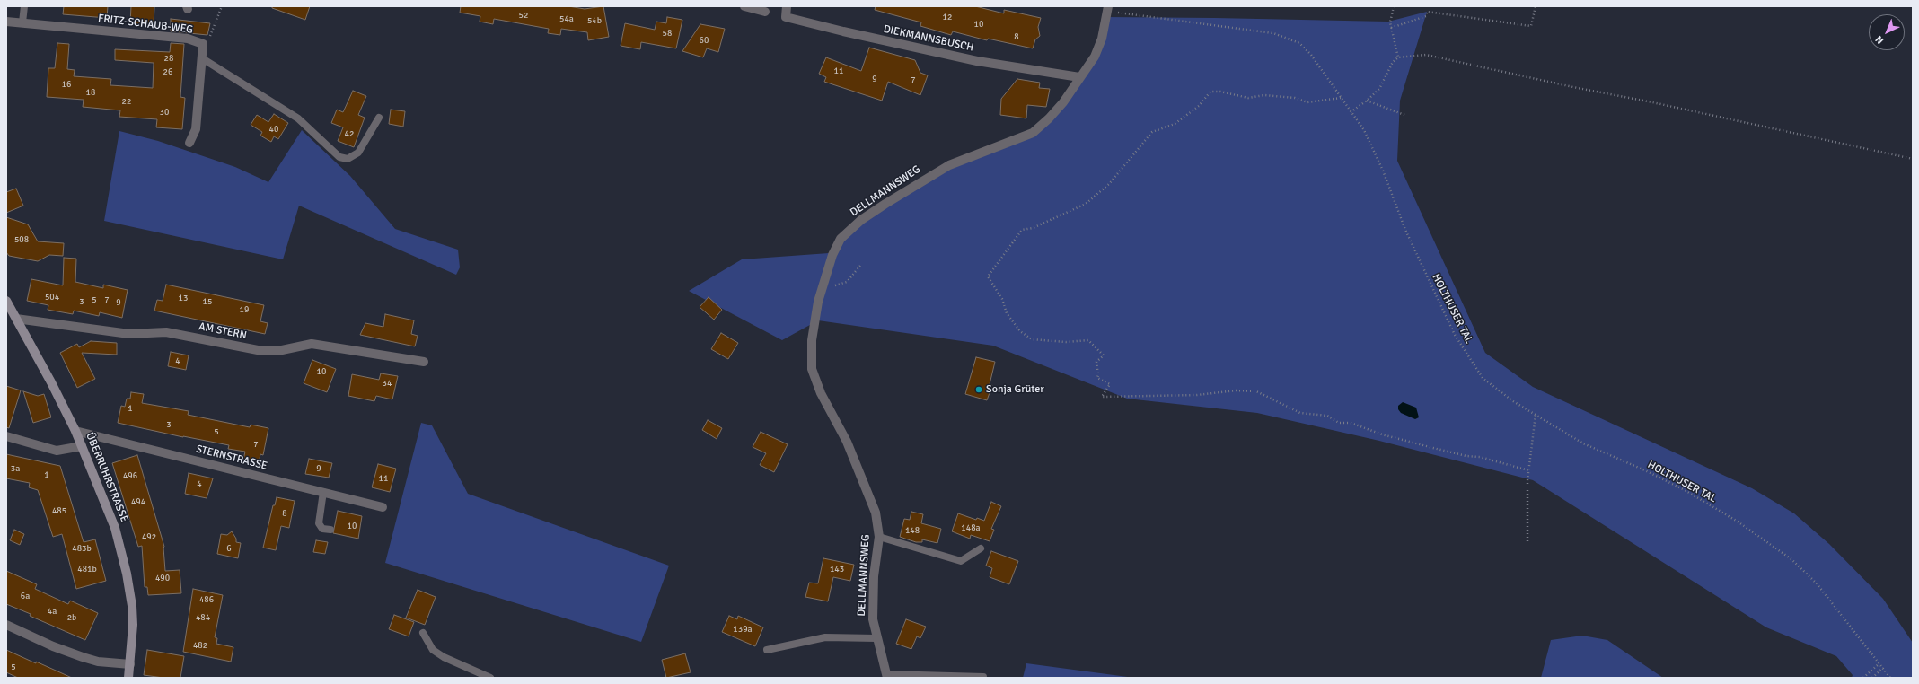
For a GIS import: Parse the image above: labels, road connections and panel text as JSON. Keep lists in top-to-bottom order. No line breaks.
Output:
{"streets":{"main road":["ÜBERRUHRSTRASSE"],"street":["FRITZ-SCHAUB-WEG","DIEKMANNSBUSCH","DELLMANNSWEG","AM STERN","STERNSTRASSE"],"path":["HOLTHUSER TAL"]},"crossings":[["DIEKMANNSBUSCH","DELLMANNSWEG"],["DELLMANNSWEG","HOLTHUSER TAL"],["AM STERN","ÜBERRUHRSTRASSE"],["STERNSTRASSE","ÜBERRUHRSTRASSE"]],"places":["Sonja Grüter"],"house_numbers":["52","12","54a","54b","10","58","8","60","28","11","26","9","7","16","18","22","30","40","42","508","504","13","5","7","3","15","9","19","4","10","34","1","3","5","7","3a","9","1","496","11","4","494","485","8","10","148a","148","492","483b","6","481b","143","490","6a","486","4a","2b","484","139a","482","5"],"north":"bottom left"}
